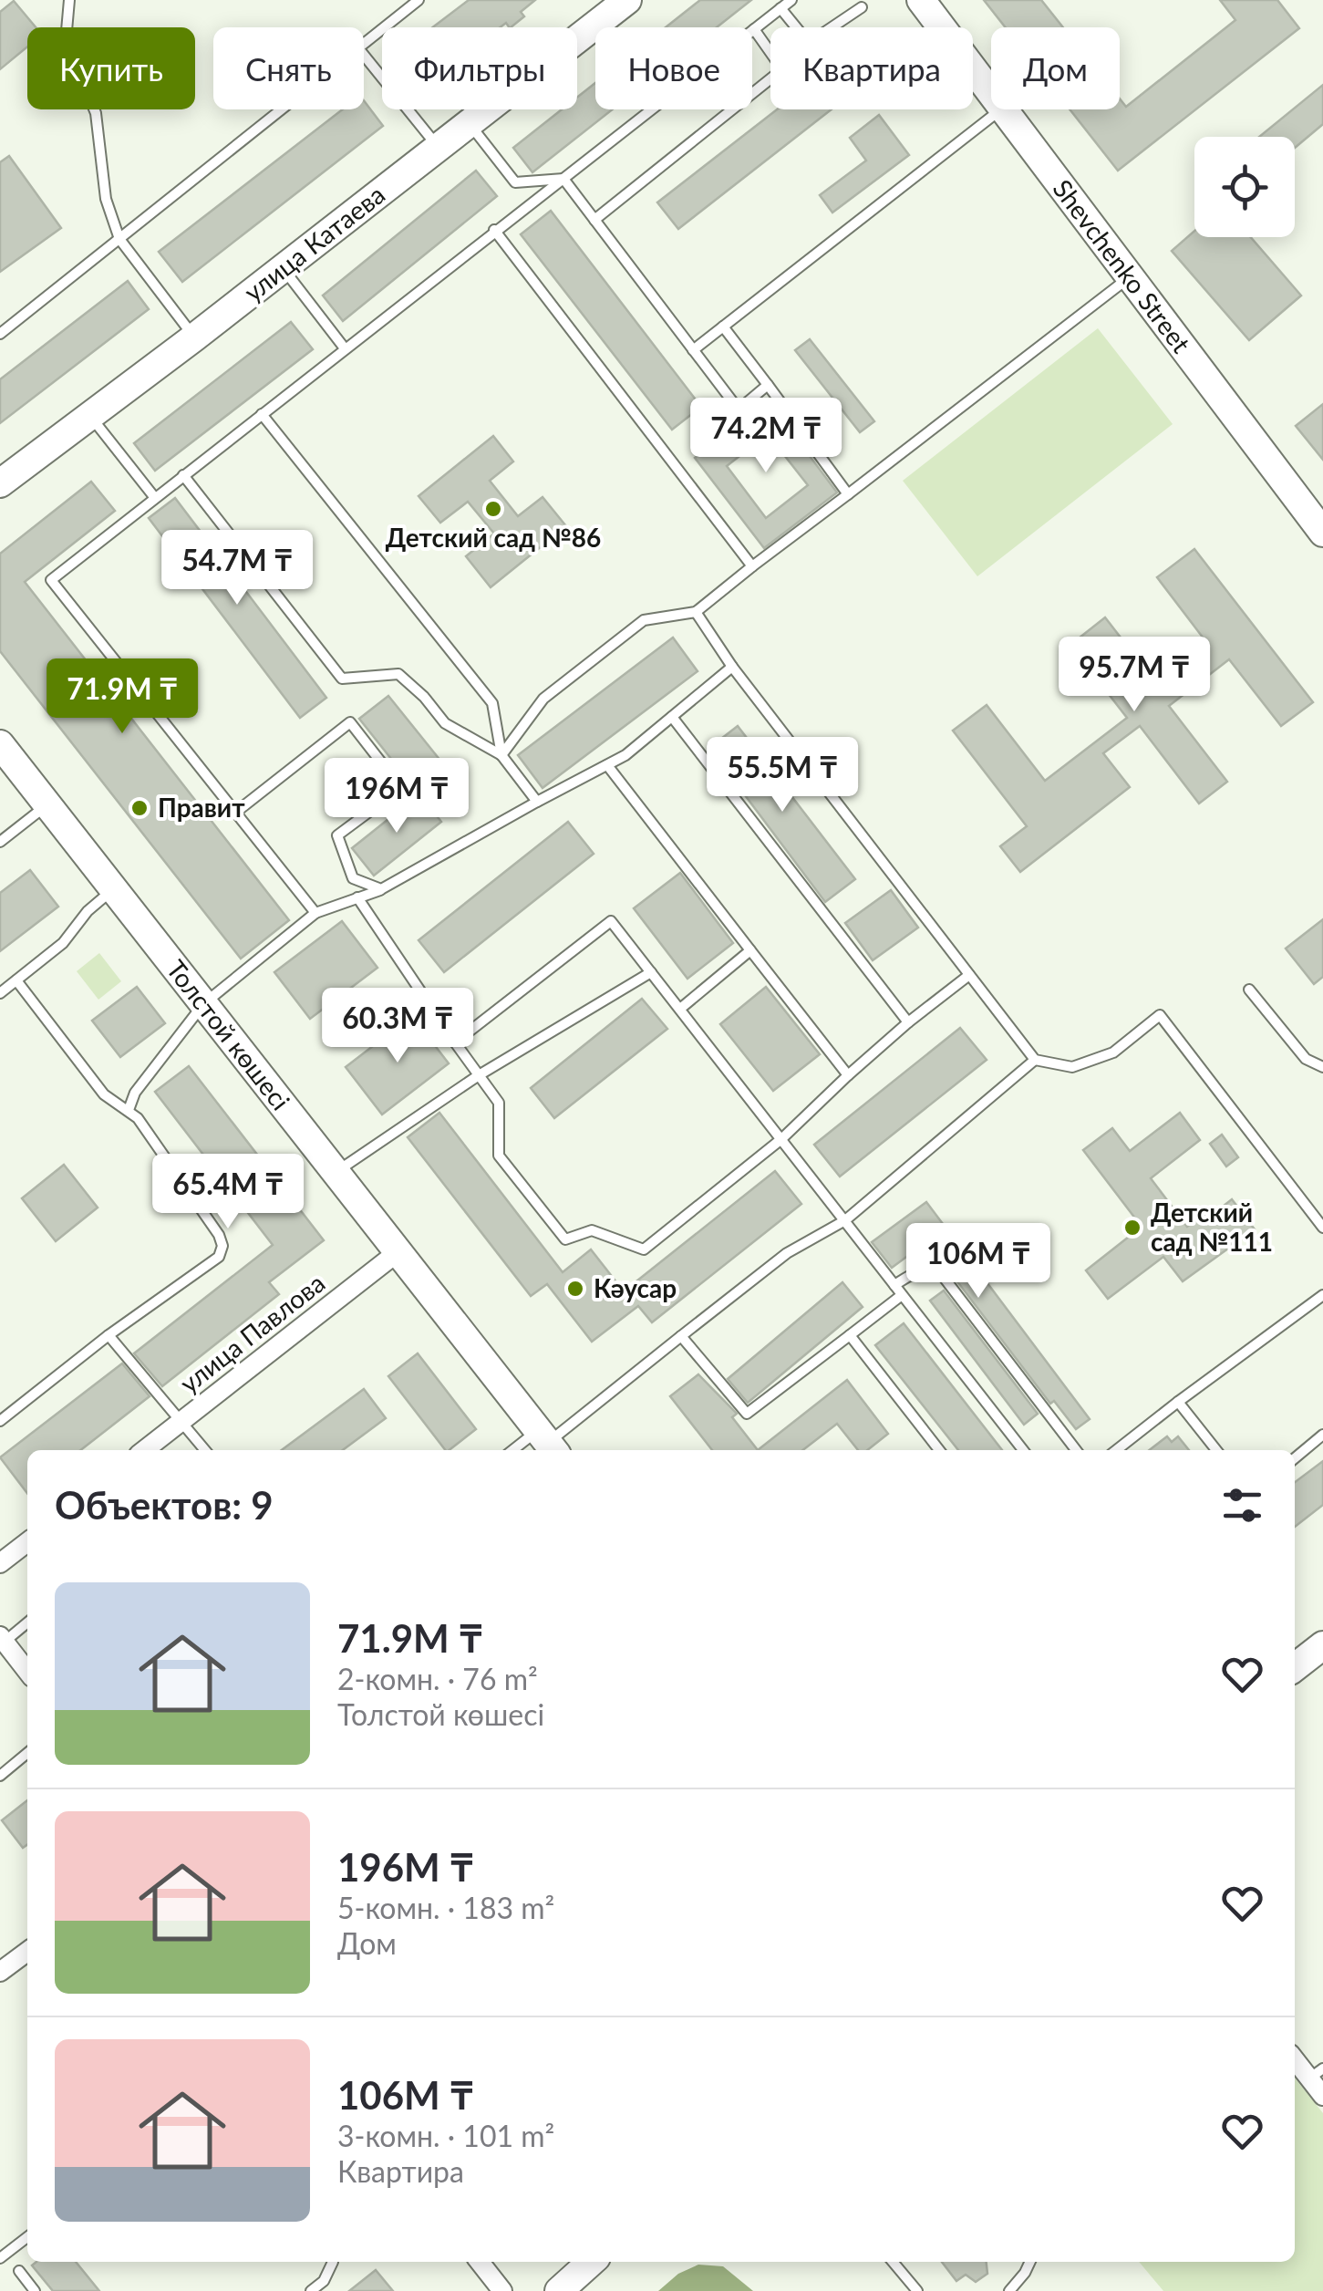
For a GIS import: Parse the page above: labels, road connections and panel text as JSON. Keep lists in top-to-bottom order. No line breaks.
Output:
{"streets":{"street":["улица Катаева","Shevchenko Street","Толстой көшесі","улица Павлова"]},"crossings":[["Толстой көшесі","улица Павлова"]],"places":["Детский сад №86","Правит","Детский сад №111","Кәусар"],"page":{"chip":["Купить","Снять","Фильтры","Новое","Квартира","Дом"],"price":["74.2M ₸","54.7M ₸","95.7M ₸","71.9M ₸","55.5M ₸","196M ₸","60.3M ₸","65.4M ₸","106M ₸"],"heading":"Объектов: 9","list":[{"name":"71.9M ₸","note":"2-комн. · 76 m² · Толстой көшесі"},{"name":"196M ₸","note":"5-комн. · 183 m² · Дом"},{"name":"106M ₸","note":"3-комн. · 101 m² · Квартира"}]}}
